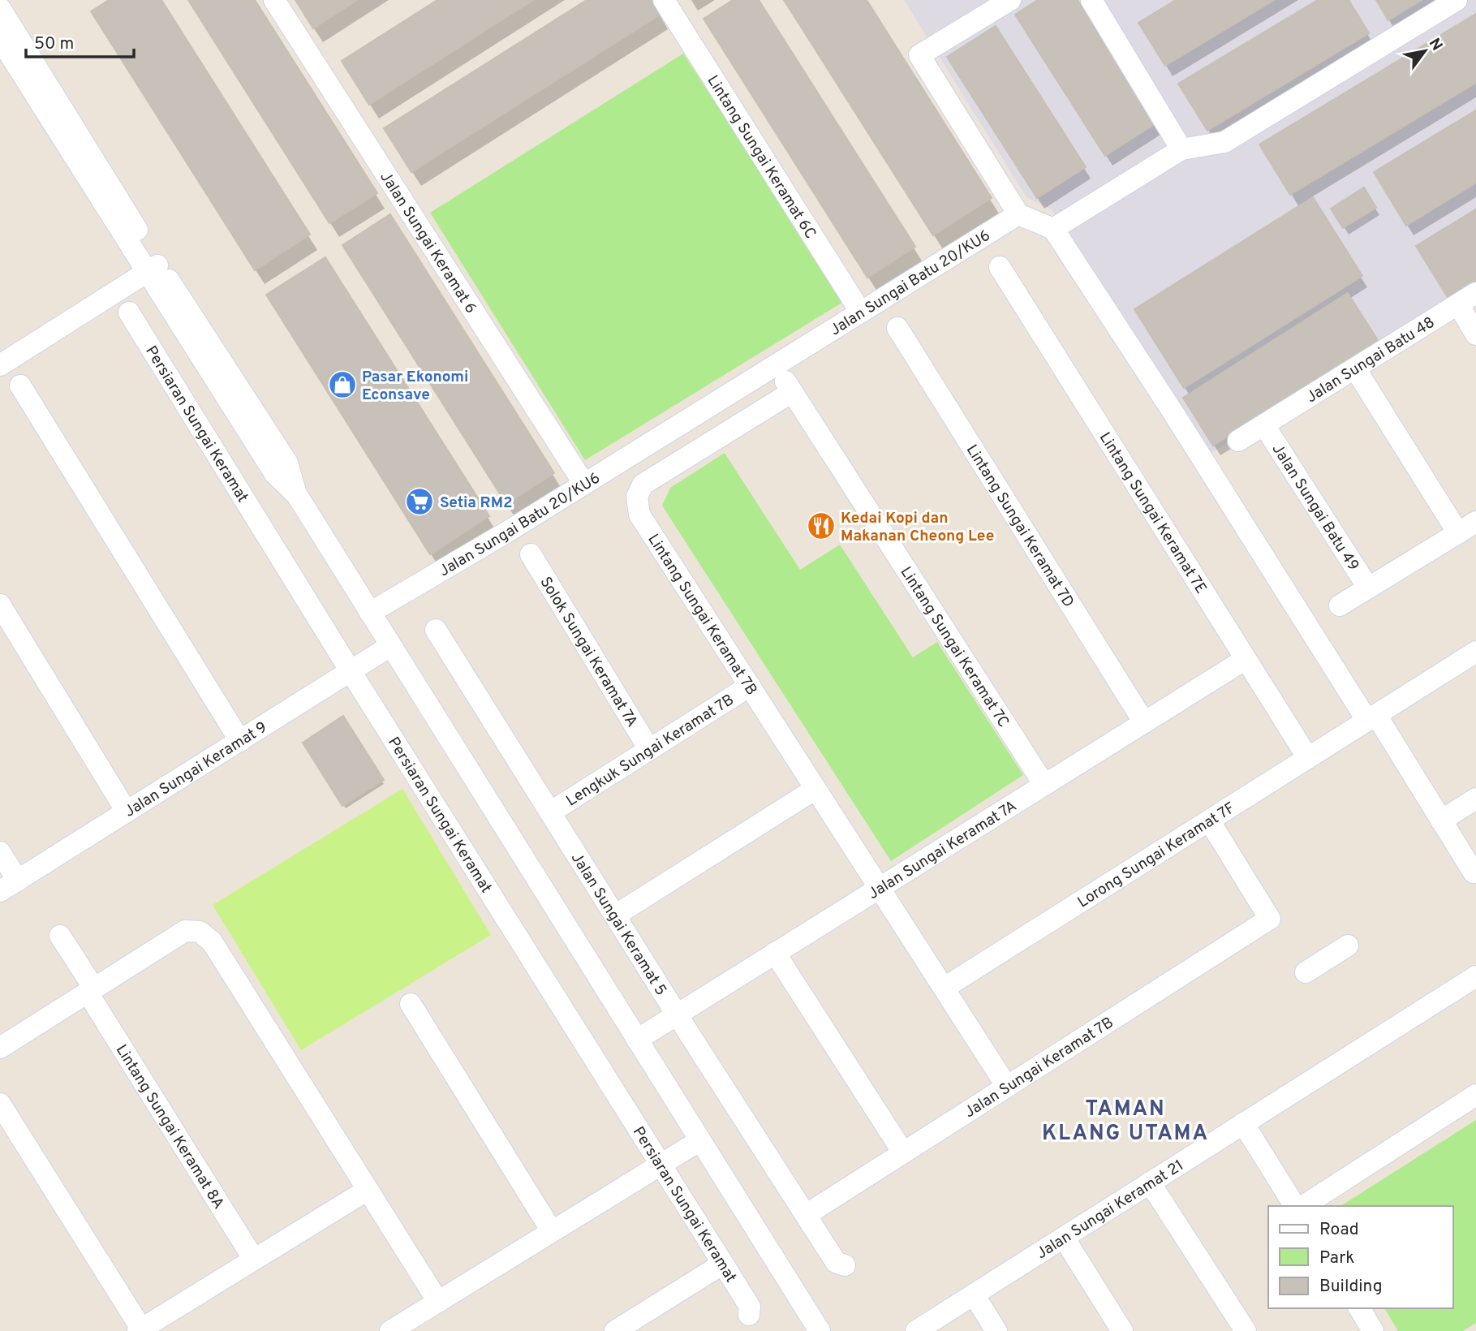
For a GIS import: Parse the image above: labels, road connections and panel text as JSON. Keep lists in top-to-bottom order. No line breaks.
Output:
{"streets":{"street":["Lintang Sungai Keramat 6C","Jalan Sungai Keramat 6","Jalan Sungai Batu 20/KU6","Jalan Sungai Batu 48","Persiaran Sungai Keramat","Jalan Sungai Batu 49","Lintang Sungai Keramat 7E","Lintang Sungai Keramat 7D","Lintang Sungai Keramat 7B","Lintang Sungai Keramat 7C","Solok Sungai Keramat 7A","Lengkuk Sungai Keramat 7B","Jalan Sungai Keramat 9","Jalan Sungai Keramat 7A","Lorong Sungai Keramat 7F","Jalan Sungai Keramat 5","Jalan Sungai Keramat 7B","Lintang Sungai Keramat 8A","Jalan Sungai Keramat 21"]},"crossings":[["Lintang Sungai Keramat 6C","Jalan Sungai Batu 20/KU6"],["Jalan Sungai Keramat 6","Jalan Sungai Batu 20/KU6"],["Jalan Sungai Batu 20/KU6","Lintang Sungai Keramat 7C"],["Jalan Sungai Batu 48","Jalan Sungai Batu 49"],["Persiaran Sungai Keramat","Jalan Sungai Keramat 9"],["Lintang Sungai Keramat 7E","Jalan Sungai Keramat 7A"],["Lintang Sungai Keramat 7E","Lorong Sungai Keramat 7F"],["Lintang Sungai Keramat 7D","Jalan Sungai Keramat 7A"],["Lintang Sungai Keramat 7B","Lintang Sungai Keramat 7C"],["Lintang Sungai Keramat 7B","Lengkuk Sungai Keramat 7B"],["Lintang Sungai Keramat 7B","Jalan Sungai Keramat 7A"],["Lintang Sungai Keramat 7B","Lorong Sungai Keramat 7F"],["Lintang Sungai Keramat 7B","Jalan Sungai Keramat 7B"],["Lintang Sungai Keramat 7C","Jalan Sungai Keramat 7A"],["Solok Sungai Keramat 7A","Lengkuk Sungai Keramat 7B"],["Lengkuk Sungai Keramat 7B","Jalan Sungai Keramat 5"],["Jalan Sungai Keramat 7A","Jalan Sungai Keramat 5"],["Lorong Sungai Keramat 7F","Jalan Sungai Keramat 7B"],["Jalan Sungai Keramat 5","Jalan Sungai Keramat 7B"]],"districts":["TAMAN KLANG UTAMA"],"places":{"shop":["Pasar Ekonomi Econsave"],"supermarket":["Setia RM2"],"restaurant":["Kedai Kopi dan Makanan Cheong Lee"]},"legend":["Road","Park","Building"],"scale_bar":"50 m","north":"top right"}
